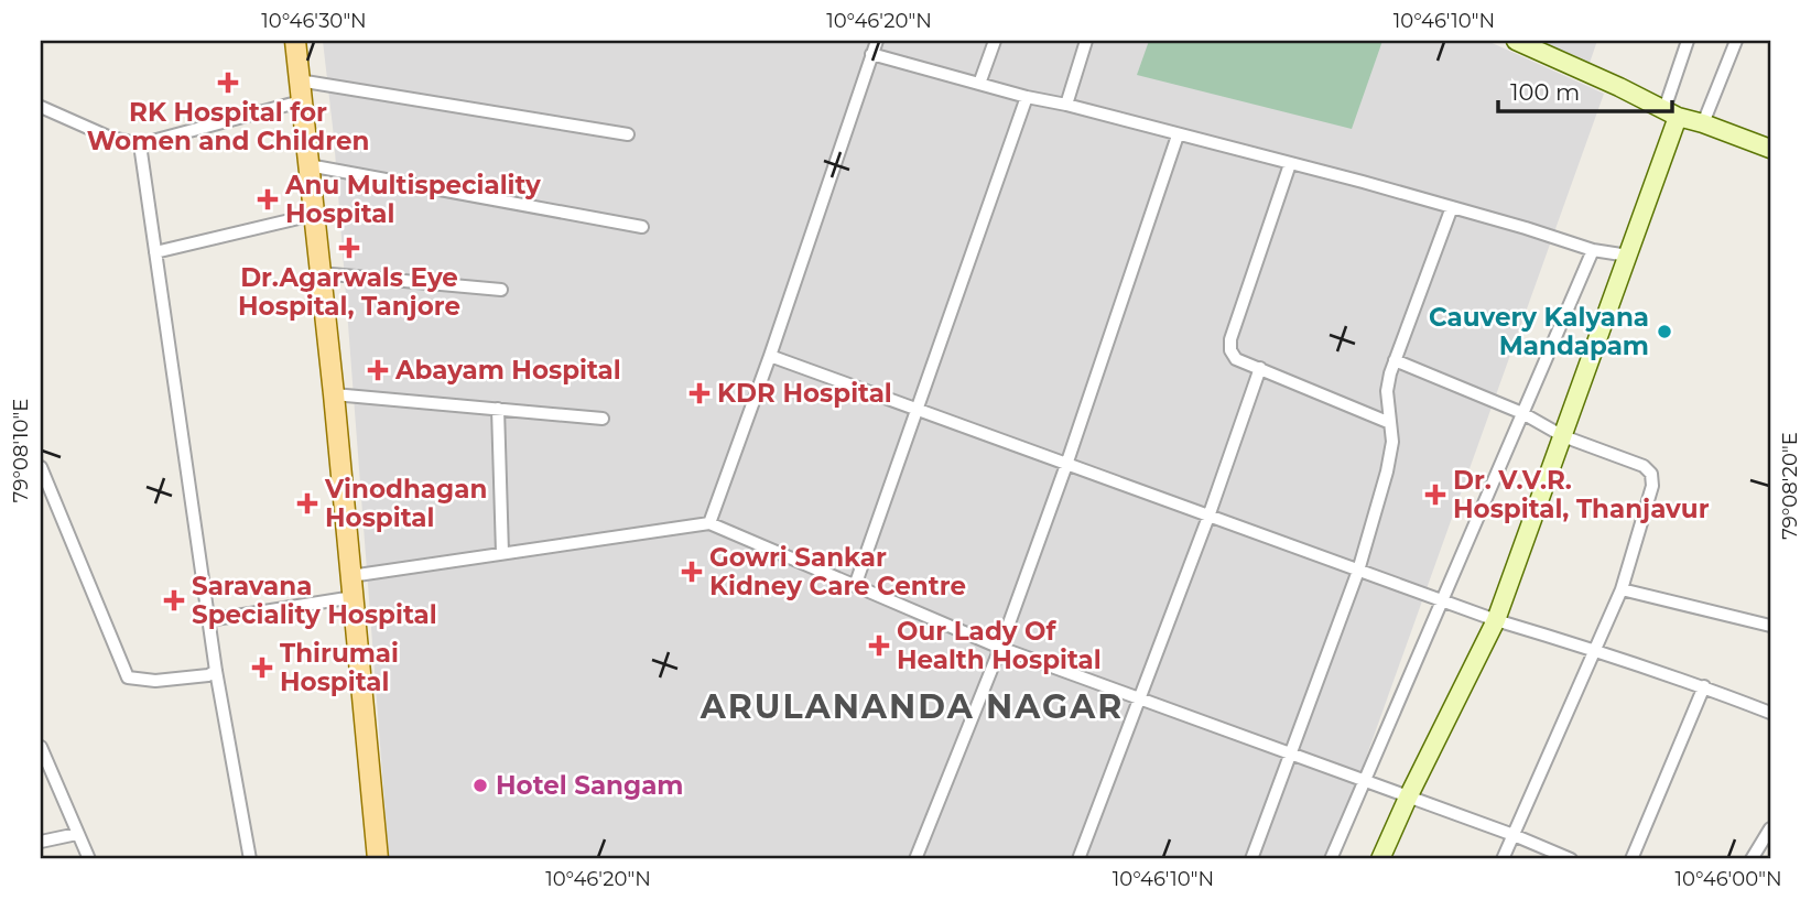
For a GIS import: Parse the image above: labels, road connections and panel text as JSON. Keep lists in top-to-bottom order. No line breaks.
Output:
{"districts":["ARULANANDA NAGAR"],"places":{"health":["RK Hospital for Women and Children","Anu Multispeciality Hospital","Dr.Agarwals Eye Hospital, Tanjore","Abayam Hospital","KDR Hospital","Dr. V.V.R. Hospital, Thanjavur","Vinodhagan Hospital","Gowri Sankar Kidney Care Centre","Saravana Speciality Hospital","Our Lady Of Health Hospital","Thirumai Hospital"],"other":["Cauvery Kalyana Mandapam","Hotel Sangam"]},"scale_bar":"100 m","coordinates":["10°46'30\"N","10°46'20\"N","10°46'10\"N","79°08'10\"E","79°08'20\"E","10°46'00\"N"]}
